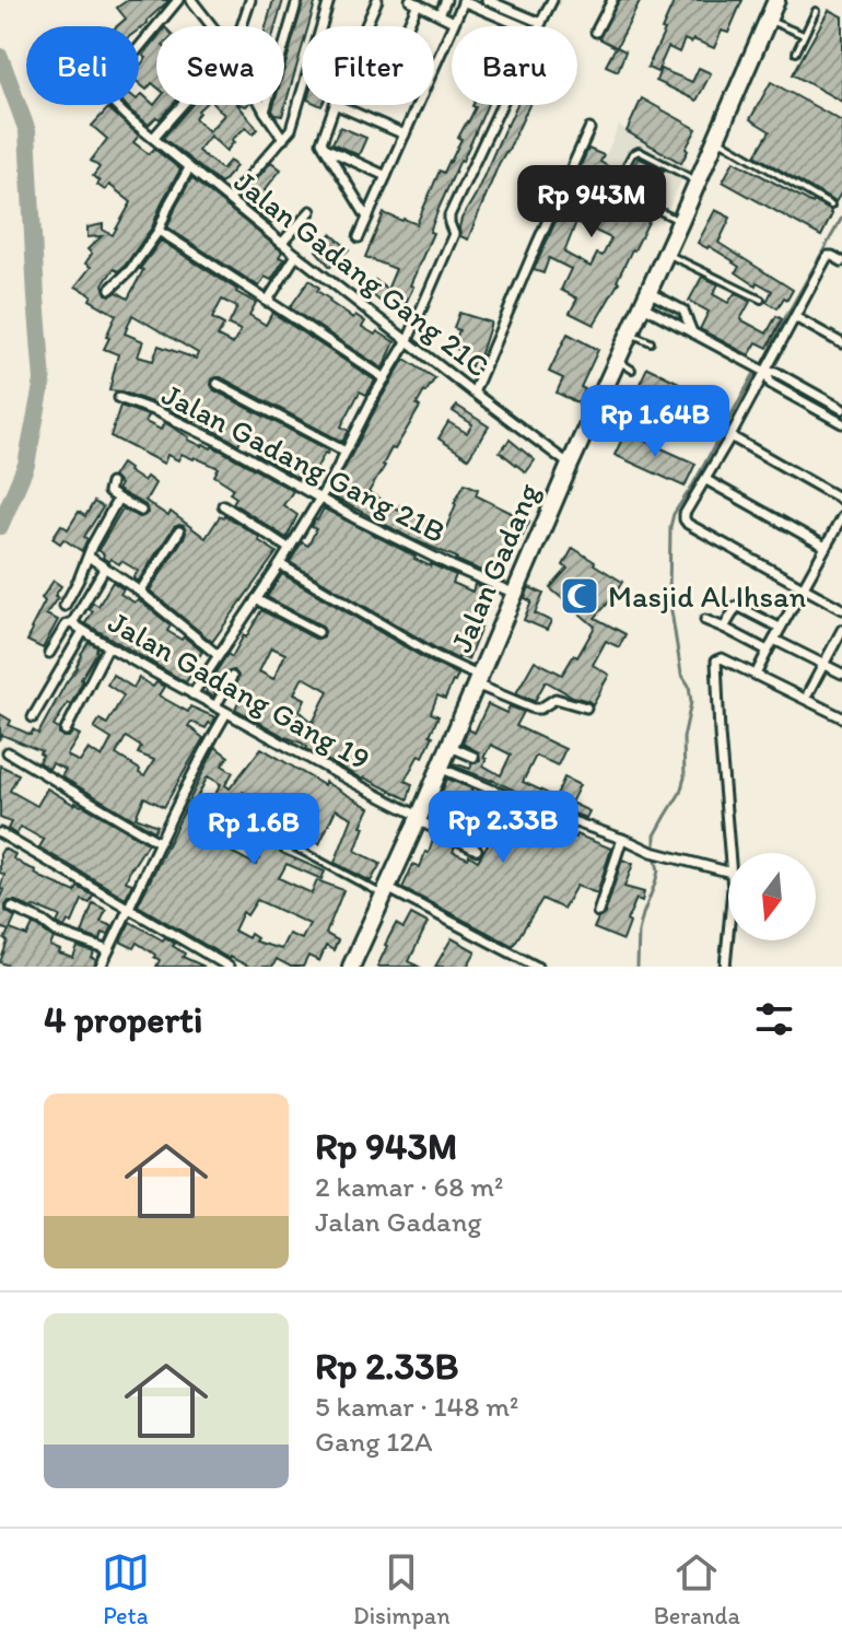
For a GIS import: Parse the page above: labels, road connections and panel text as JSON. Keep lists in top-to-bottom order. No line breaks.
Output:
{"streets":{"highway":["Jalan Gadang"],"street":["Jalan Gadang Gang 21C","Jalan Gadang Gang 21B","Jalan Gadang Gang 19"]},"crossings":[["Jalan Gadang Gang 21C","Jalan Gadang"],["Jalan Gadang Gang 21B","Jalan Gadang"],["Jalan Gadang","Jalan Gadang Gang 19"]],"places":{"mosque":["Masjid Al Ihsan"]},"north":"bottom","page":{"chip":["Beli","Sewa","Filter","Baru"],"price":["Rp 943M","Rp 1.64B","Rp 2.33B","Rp 1.6B"],"heading":"4 properti","list":[{"name":"Rp 943M","note":"2 kamar · 68 m² · Jalan Gadang"},{"name":"Rp 2.33B","note":"5 kamar · 148 m² · Gang 12A"}],"tabs":["Peta","Disimpan","Beranda"]}}
